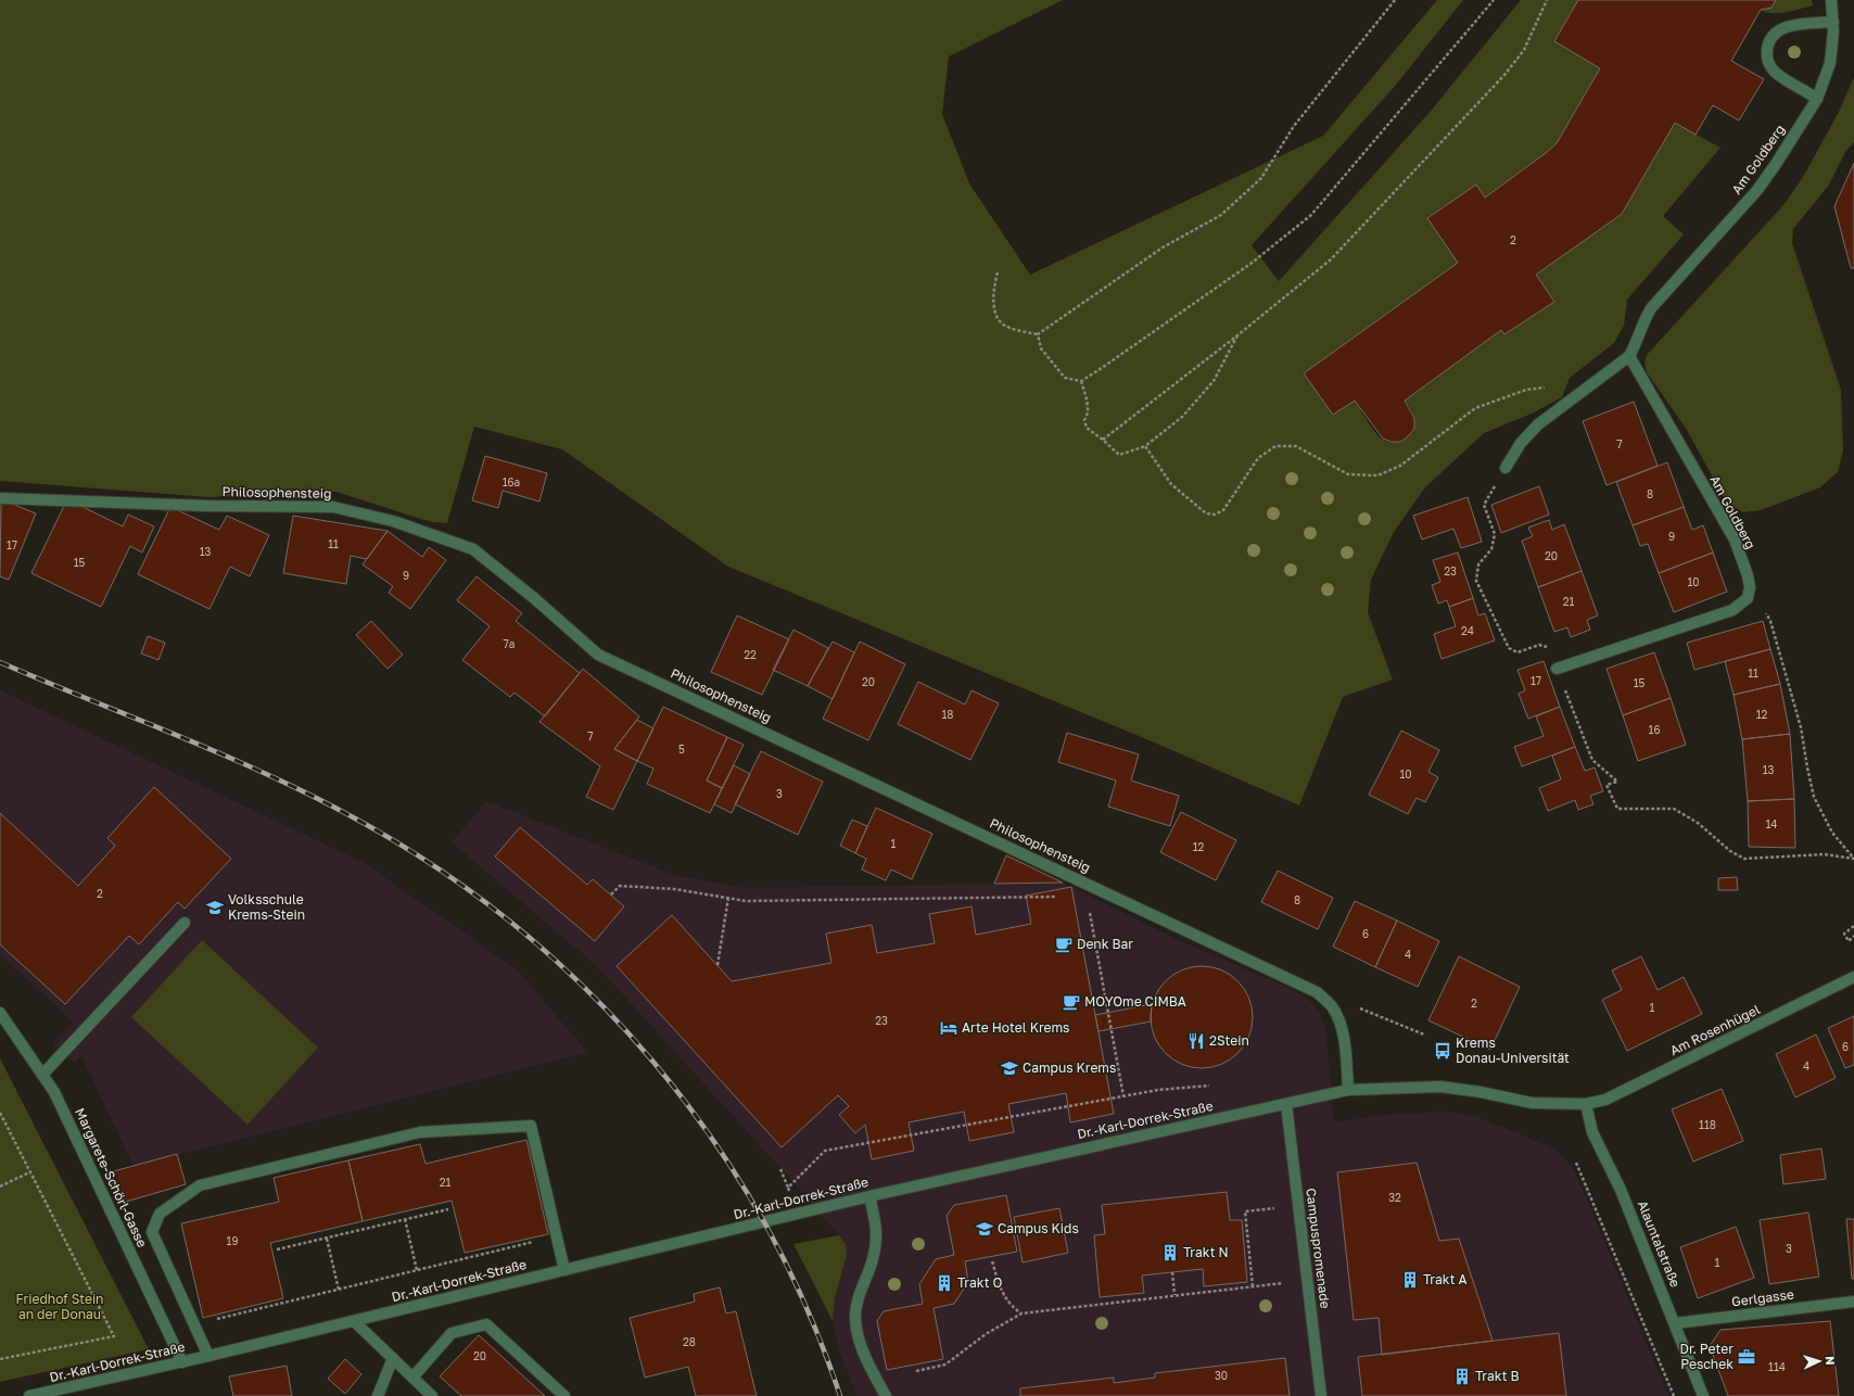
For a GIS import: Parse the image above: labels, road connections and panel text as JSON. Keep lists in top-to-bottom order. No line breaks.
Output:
{"streets":{"street":["Am Goldberg","Philosophensteig","Am Rosenhügel","Dr.-Karl-Dorrek-Straße","Margarete-Schörl-Gasse","Alauntalstraße","Campuspromenade","Gerlgasse"]},"crossings":[["Philosophensteig","Dr.-Karl-Dorrek-Straße"],["Am Rosenhügel","Dr.-Karl-Dorrek-Straße"],["Am Rosenhügel","Alauntalstraße"],["Dr.-Karl-Dorrek-Straße","Margarete-Schörl-Gasse"],["Dr.-Karl-Dorrek-Straße","Alauntalstraße"],["Dr.-Karl-Dorrek-Straße","Campuspromenade"],["Alauntalstraße","Gerlgasse"]],"parks":["Friedhof Stein an der Donau"],"places":{"school or university":["Volksschule Krems-Stein","Campus Krems","Campus Kids"],"cafe":["Denk Bar","MOYOme CIMBA"],"hotel":["Arte Hotel Krems"],"restaurant":["2Stein"],"bus stop":["Krems Donau-Universität"],"building":["Trakt N","Trakt A","Trakt O","Trakt B"],"office":["Dr. Peter Peschek"]},"house_numbers":["2","7","16a","8","9","11","17","13","20","15","23","9","10","21","24","7a","22","11","17","20","15","18","12","16","7","5","13","10","3","14","1","12","2","8","6","4","2","1","23","6","4","118","21","32","19","3","1","28","20","114","30"],"north":"right"}
